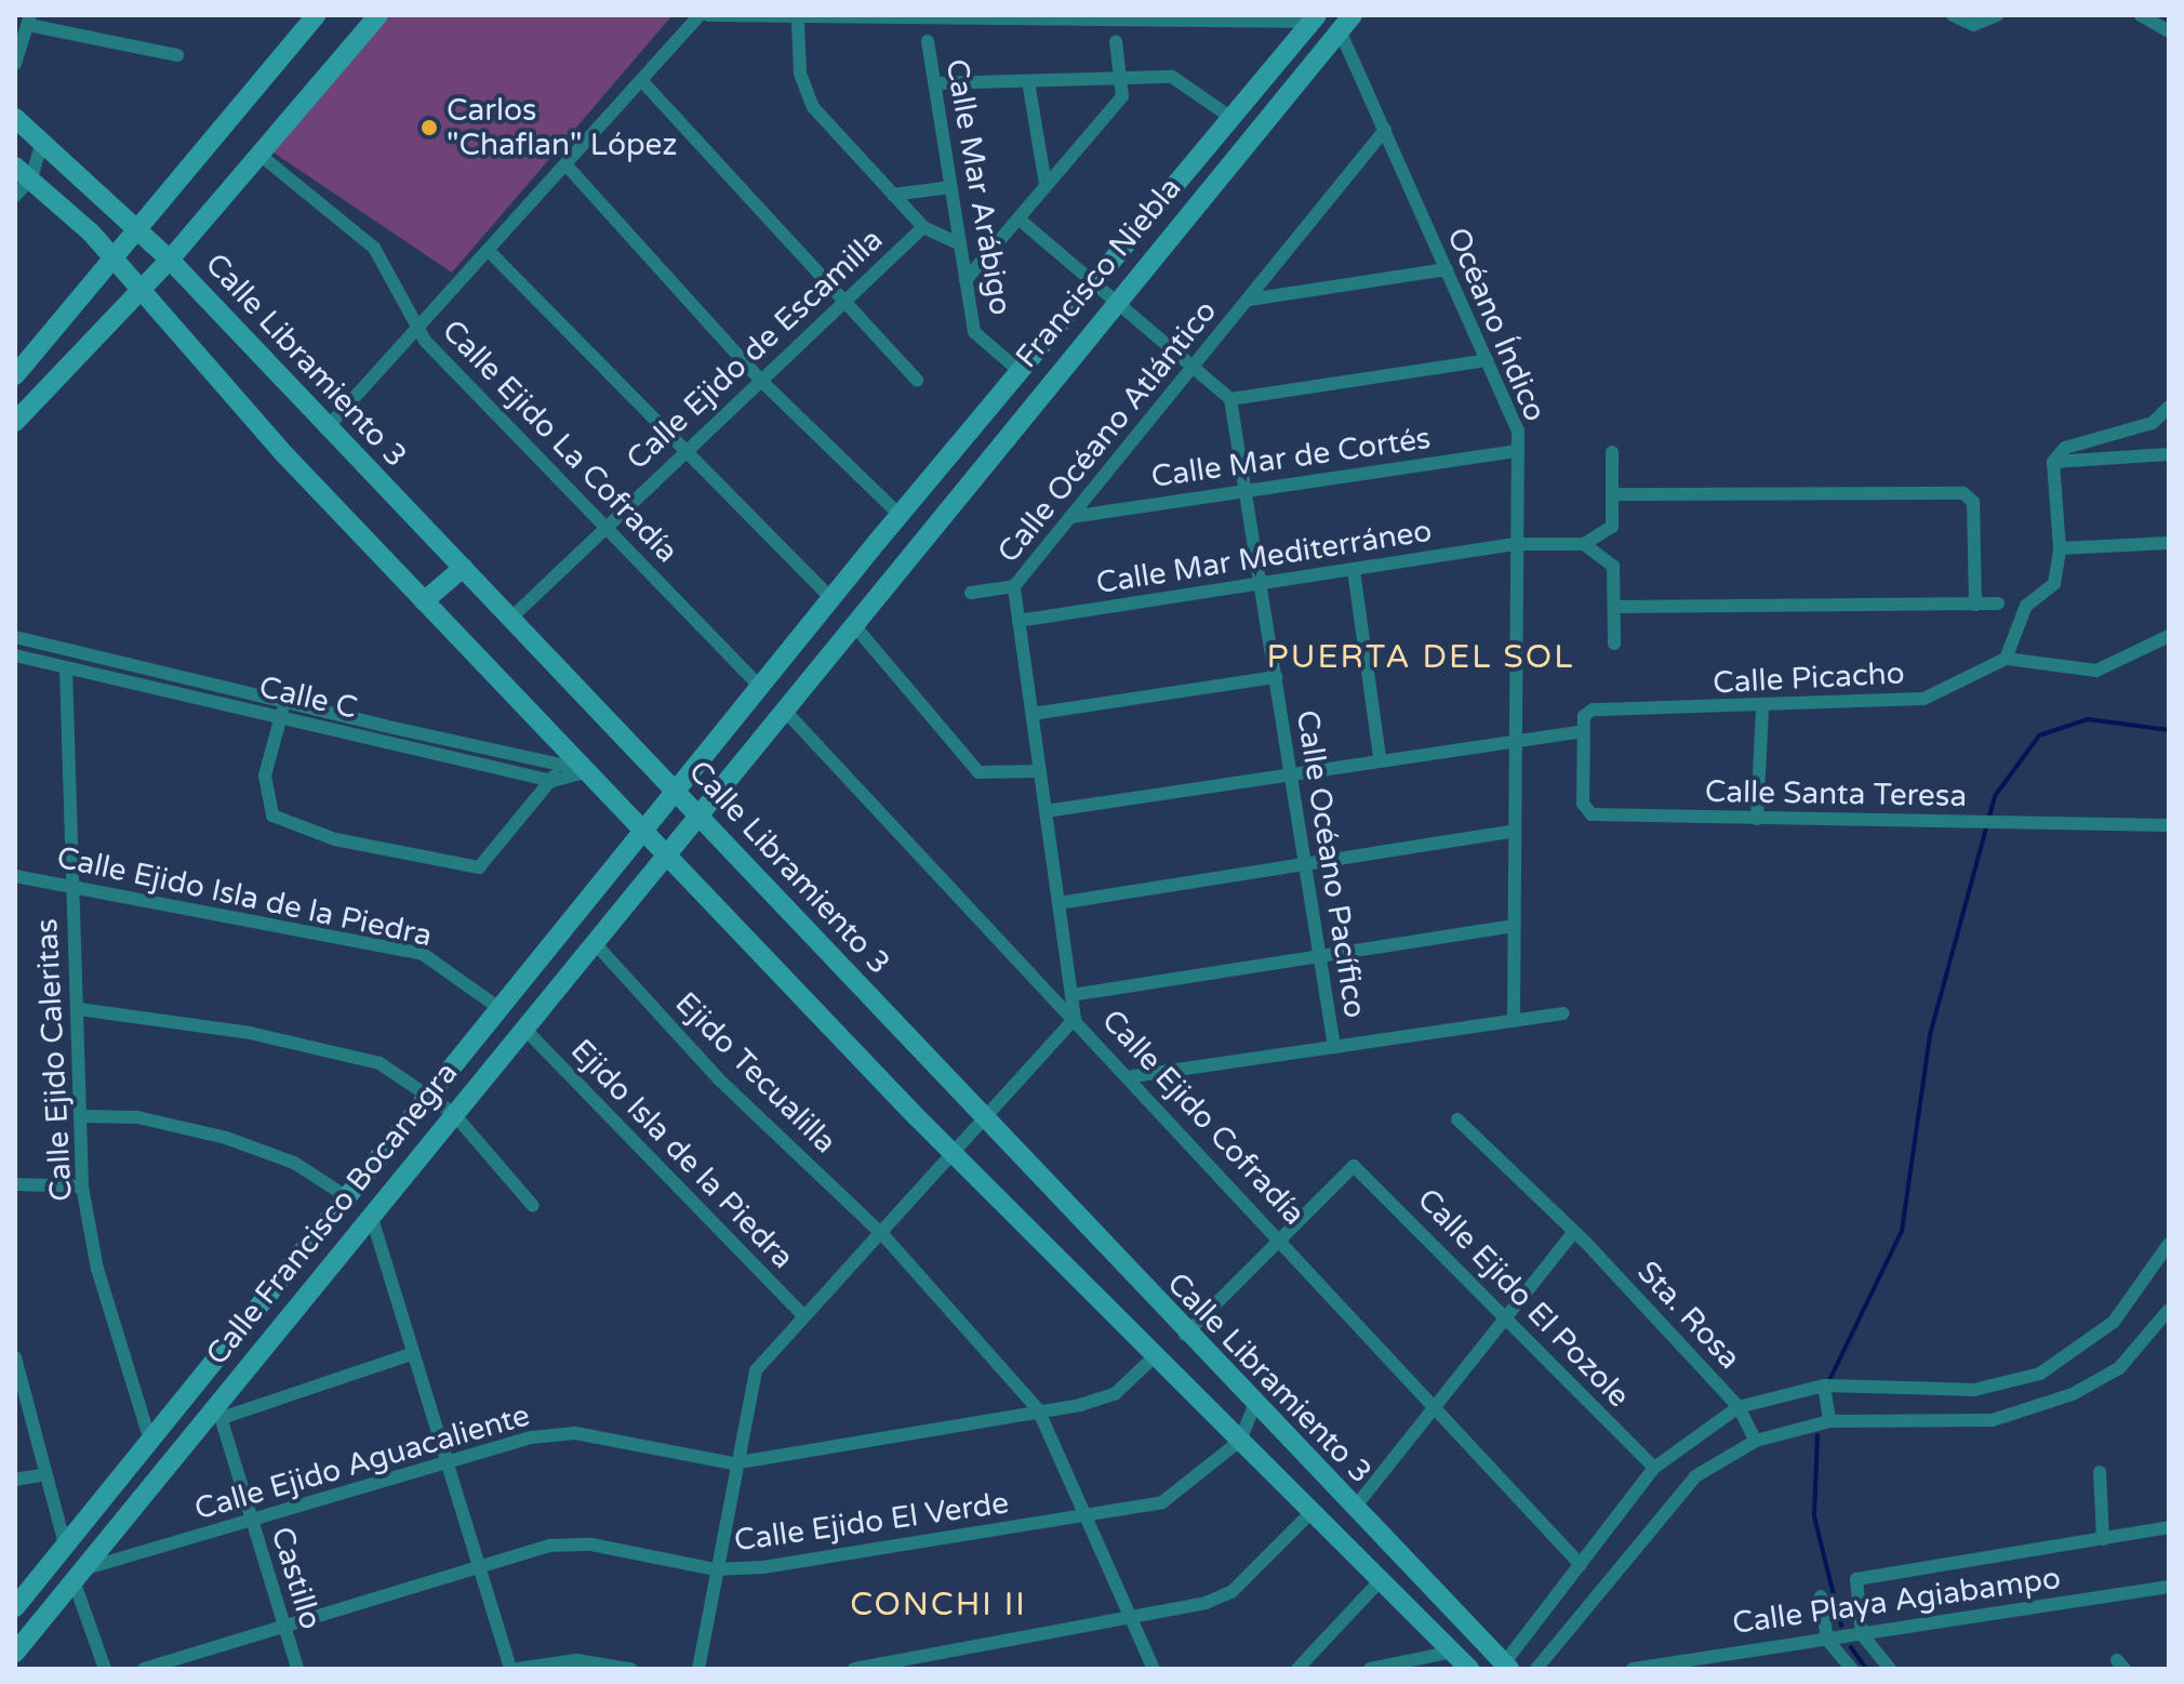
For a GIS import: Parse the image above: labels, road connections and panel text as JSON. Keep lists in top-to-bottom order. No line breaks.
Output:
{"streets":{"street":["Calle Mar Arábigo","Francisco Niebla","Océano Índico","Calle Ejido de Escamilla","Calle Libramiento 3","Calle Océano Atlántico","Calle Ejido La Cofradía","Calle Mar de Cortés","Calle Mar Mediterráneo","Calle Picacho","Calle C","Calle Santa Teresa","Calle Océano Pacífico","Calle Ejido Isla de la Piedra","Calle Ejido Caleritas","Ejido Tecualilla","Calle Ejido Cofradía","Ejido Isla de la Piedra","Calle Francisco Bocanegra","Calle Ejido El Pozole","Sta. Rosa","Calle Ejido Aguacaliente","Calle Ejido El Verde","Castillo","Calle Playa Agiabampo"]},"crossings":[["Calle Mar Arábigo","Francisco Niebla"],["Francisco Niebla","Océano Índico"],["Francisco Niebla","Calle Ejido La Cofradía"],["Francisco Niebla","Calle Ejido Cofradía"],["Francisco Niebla","Calle Francisco Bocanegra"],["Océano Índico","Calle Océano Atlántico"],["Océano Índico","Calle Mar de Cortés"],["Océano Índico","Calle Mar Mediterráneo"],["Calle Ejido de Escamilla","Calle Libramiento 3"],["Calle Ejido de Escamilla","Calle Ejido La Cofradía"],["Calle Libramiento 3","Calle C"],["Calle Libramiento 3","Calle Francisco Bocanegra"],["Calle Libramiento 3","Calle Ejido Aguacaliente"],["Calle Libramiento 3","Calle Ejido El Verde"],["Calle Océano Atlántico","Calle Mar de Cortés"],["Calle Océano Atlántico","Calle Mar Mediterráneo"],["Calle Océano Atlántico","Calle Ejido Cofradía"],["Calle Ejido La Cofradía","Calle Francisco Bocanegra"],["Calle Mar de Cortés","Calle Océano Pacífico"],["Calle Mar Mediterráneo","Calle Océano Pacífico"],["Calle Picacho","Calle Santa Teresa"],["Calle C","Calle Ejido Caleritas"],["Calle Ejido Isla de la Piedra","Calle Ejido Caleritas"],["Calle Ejido Isla de la Piedra","Calle Francisco Bocanegra"],["Calle Ejido Caleritas","Calle Francisco Bocanegra"],["Ejido Tecualilla","Calle Francisco Bocanegra"],["Ejido Tecualilla","Calle Ejido Aguacaliente"],["Ejido Tecualilla","Calle Ejido El Verde"],["Calle Ejido Cofradía","Calle Francisco Bocanegra"],["Calle Ejido Cofradía","Calle Ejido El Pozole"],["Ejido Isla de la Piedra","Calle Francisco Bocanegra"],["Calle Francisco Bocanegra","Calle Ejido Aguacaliente"],["Calle Francisco Bocanegra","Castillo"],["Calle Ejido Aguacaliente","Castillo"],["Calle Ejido El Verde","Castillo"]],"districts":["PUERTA DEL SOL","CONCHI II"],"places":["Carlos \"Chaflan\" López"]}
